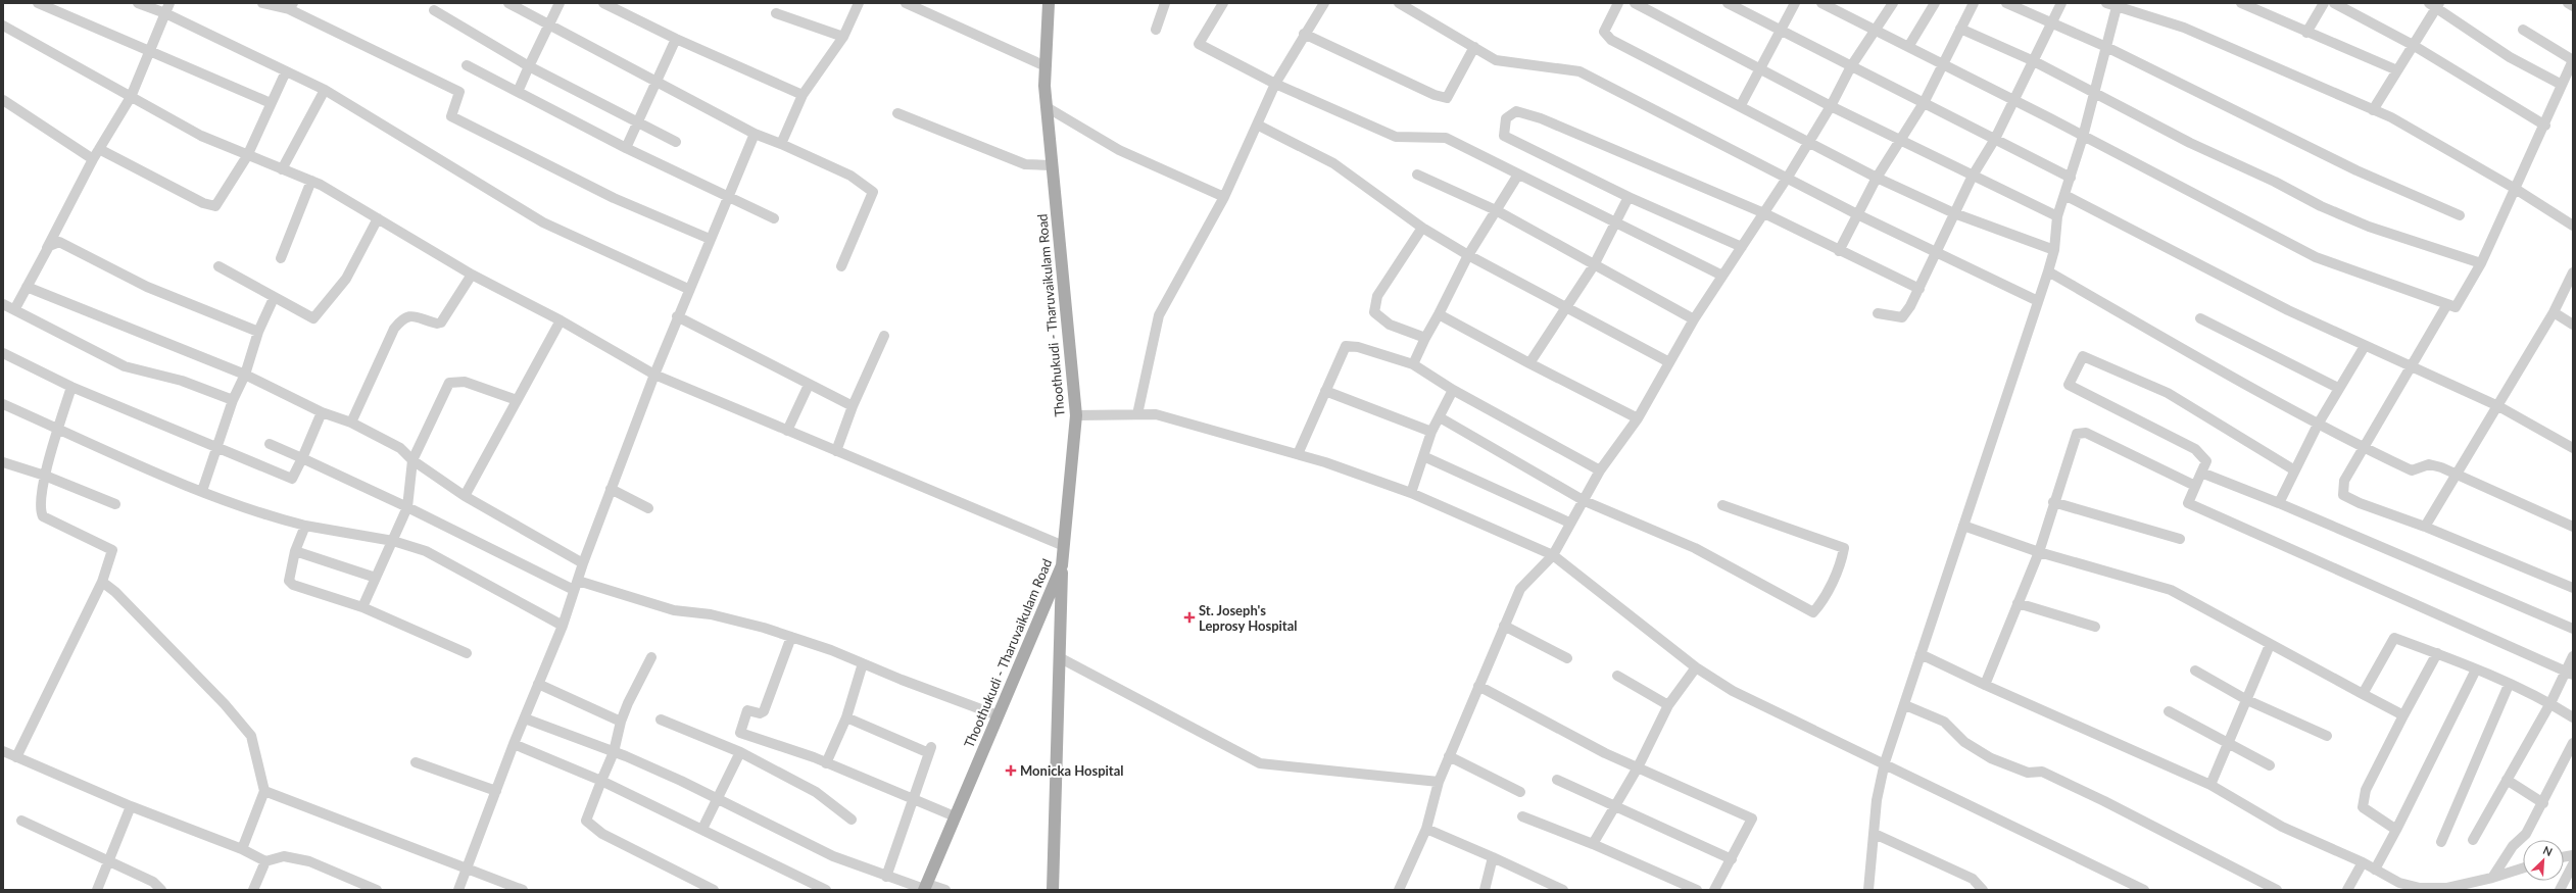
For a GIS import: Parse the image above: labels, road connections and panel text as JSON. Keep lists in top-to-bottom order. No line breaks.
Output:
{"streets":{"main road":["Thoothukudi - Tharuvaikulam Road"]},"places":{"health":["St. Joseph's Leprosy Hospital","Monicka Hospital"]},"north":"top right"}
